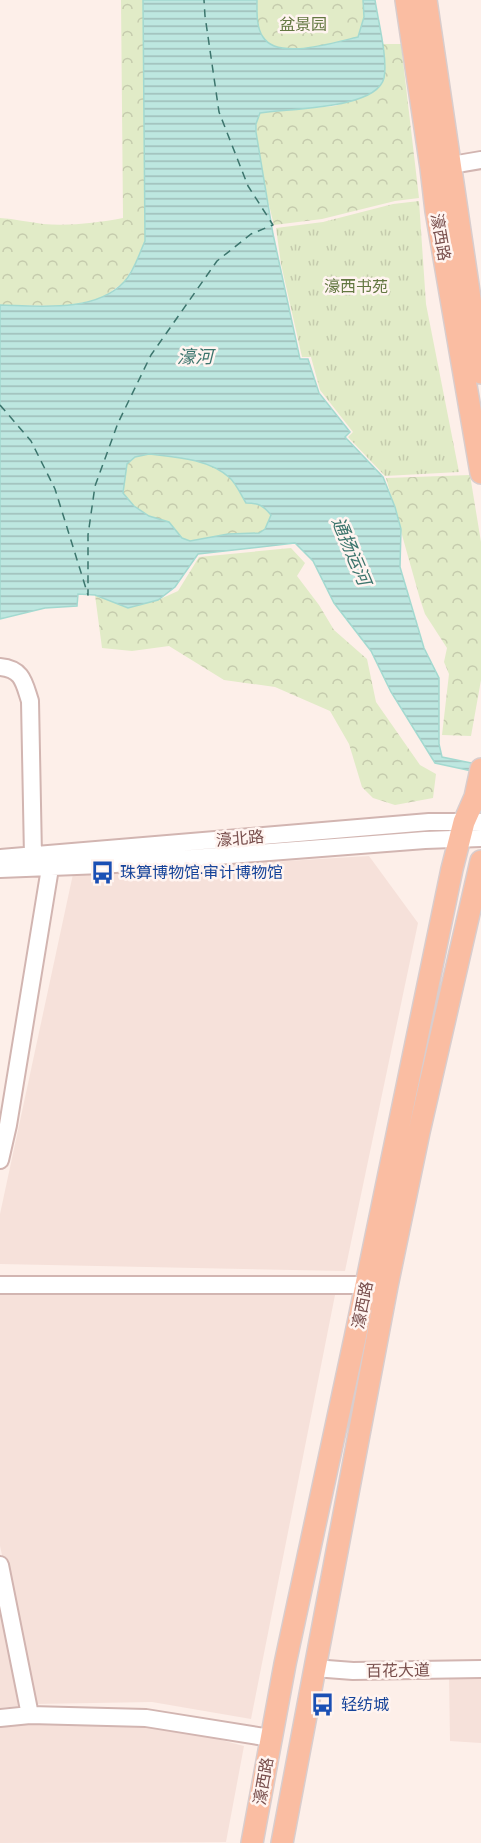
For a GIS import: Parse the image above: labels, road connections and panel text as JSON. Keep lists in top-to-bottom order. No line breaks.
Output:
{"streets":{"main road":["濠西路"],"street":["濠北路","百花大道"]},"crossings":[["濠西路","濠北路"],["濠西路","百花大道"]],"water":["濠河","通扬运河"],"parks":["盆景园","濠西书苑"],"places":{"bus stop":["珠算博物馆·审计博物馆","轻纺城"]}}
